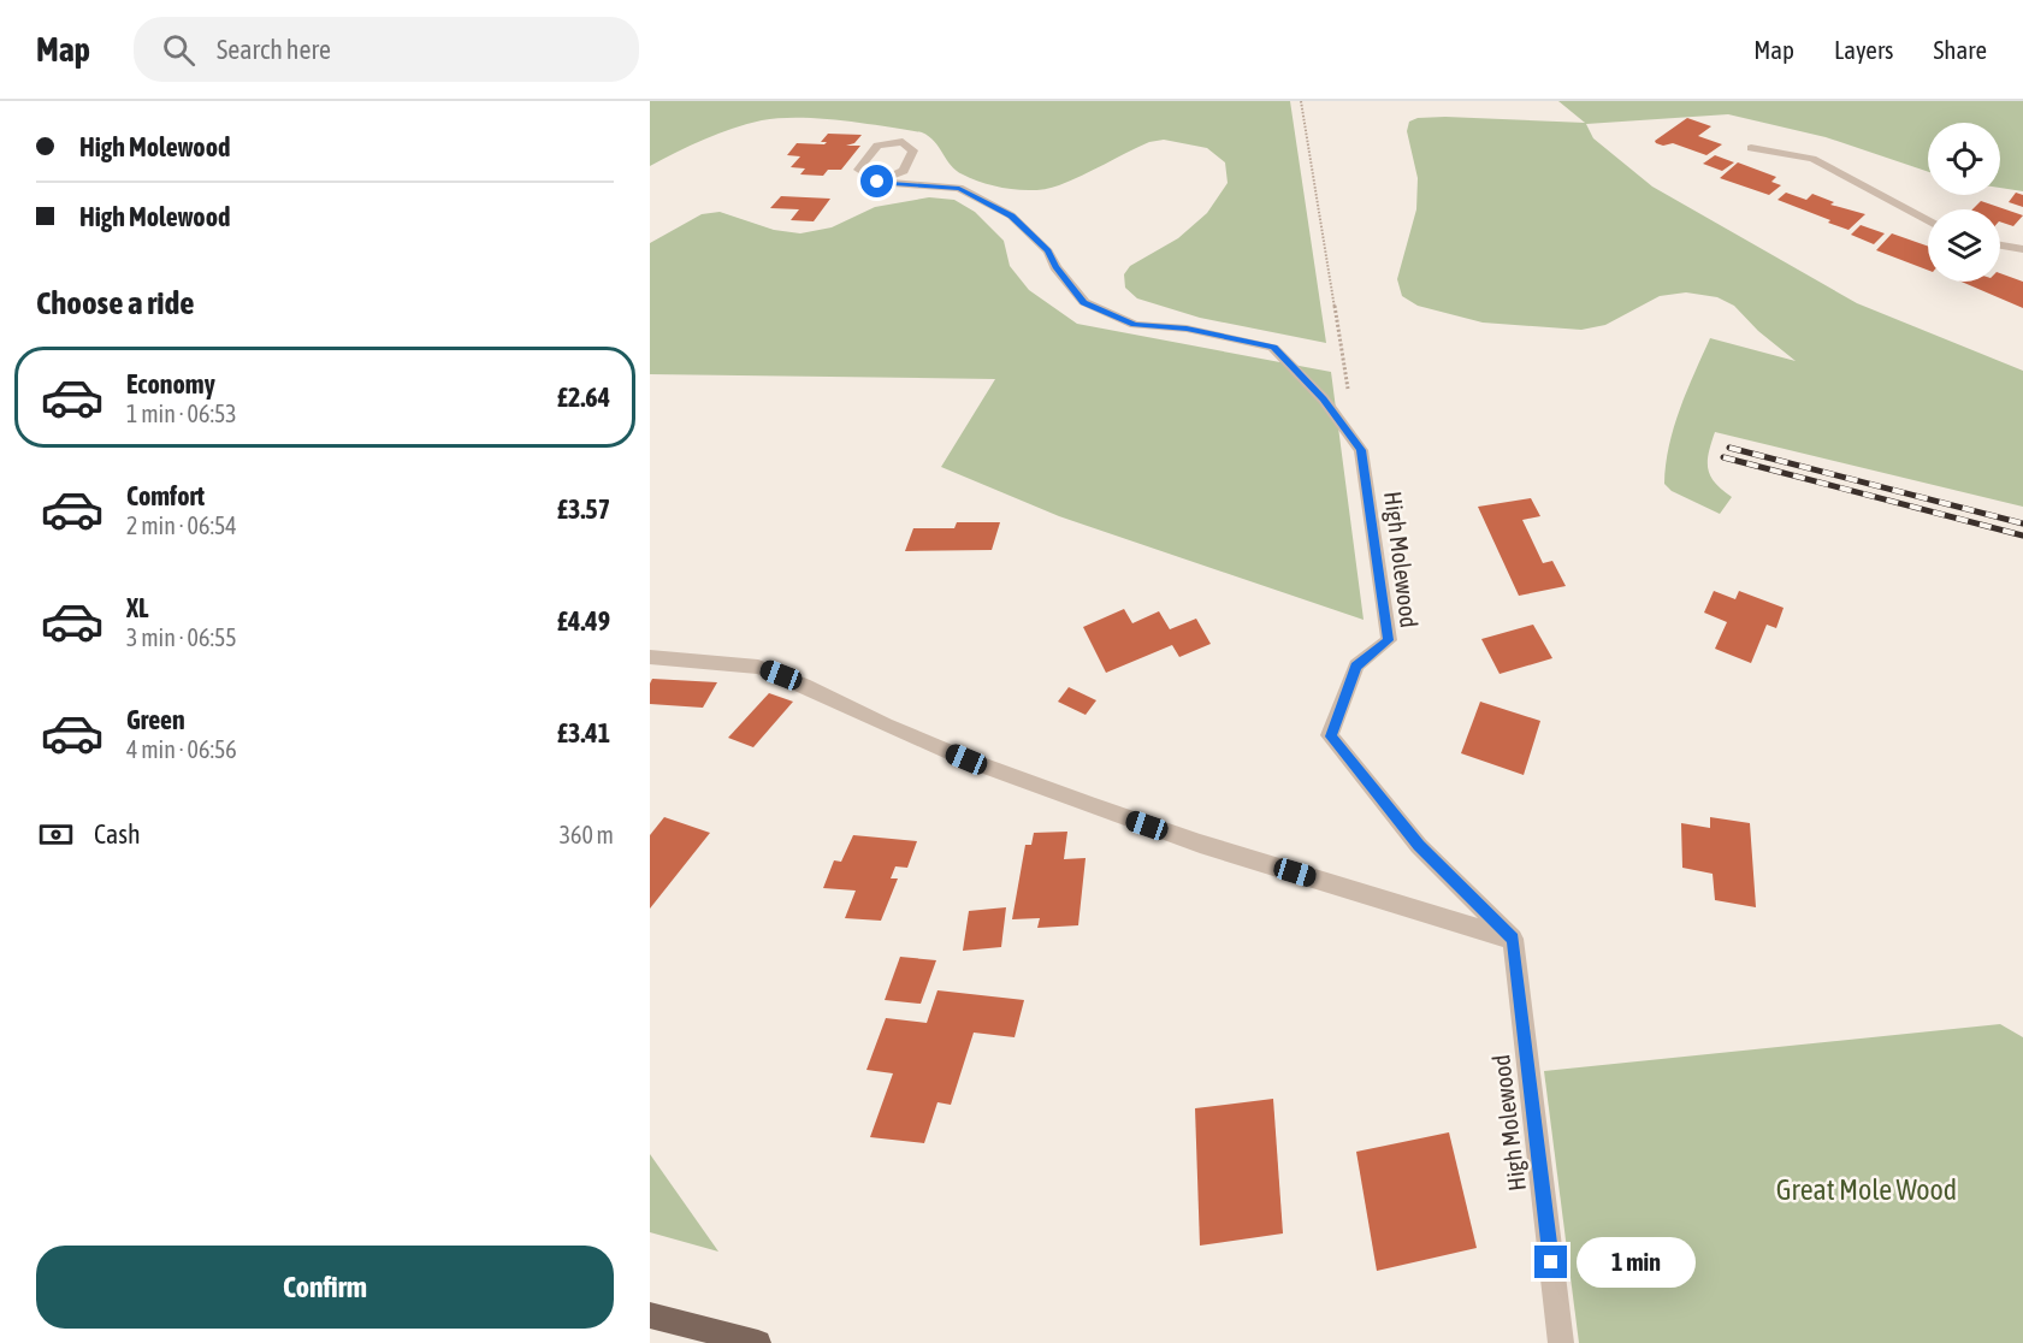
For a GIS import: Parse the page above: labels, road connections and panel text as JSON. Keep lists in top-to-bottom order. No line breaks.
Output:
{"streets":{"street":["High Molewood"]},"parks":["Great Mole Wood"],"page":{"header":"Map","search":"Search here","nav":["Map","Layers","Share"],"banner":["High Molewood","High Molewood"],"heading":"Choose a ride","list":[{"name":"Economy","note":"1 min · 06:53","value":"£2.64"},{"name":"Comfort","note":"2 min · 06:54","value":"£3.57"},{"name":"XL","note":"3 min · 06:55","value":"£4.49"},{"name":"Green","note":"4 min · 06:56","value":"£3.41"}],"pay":["Cash","360 m"],"buttons":"Confirm","bubble":"1 min"}}
